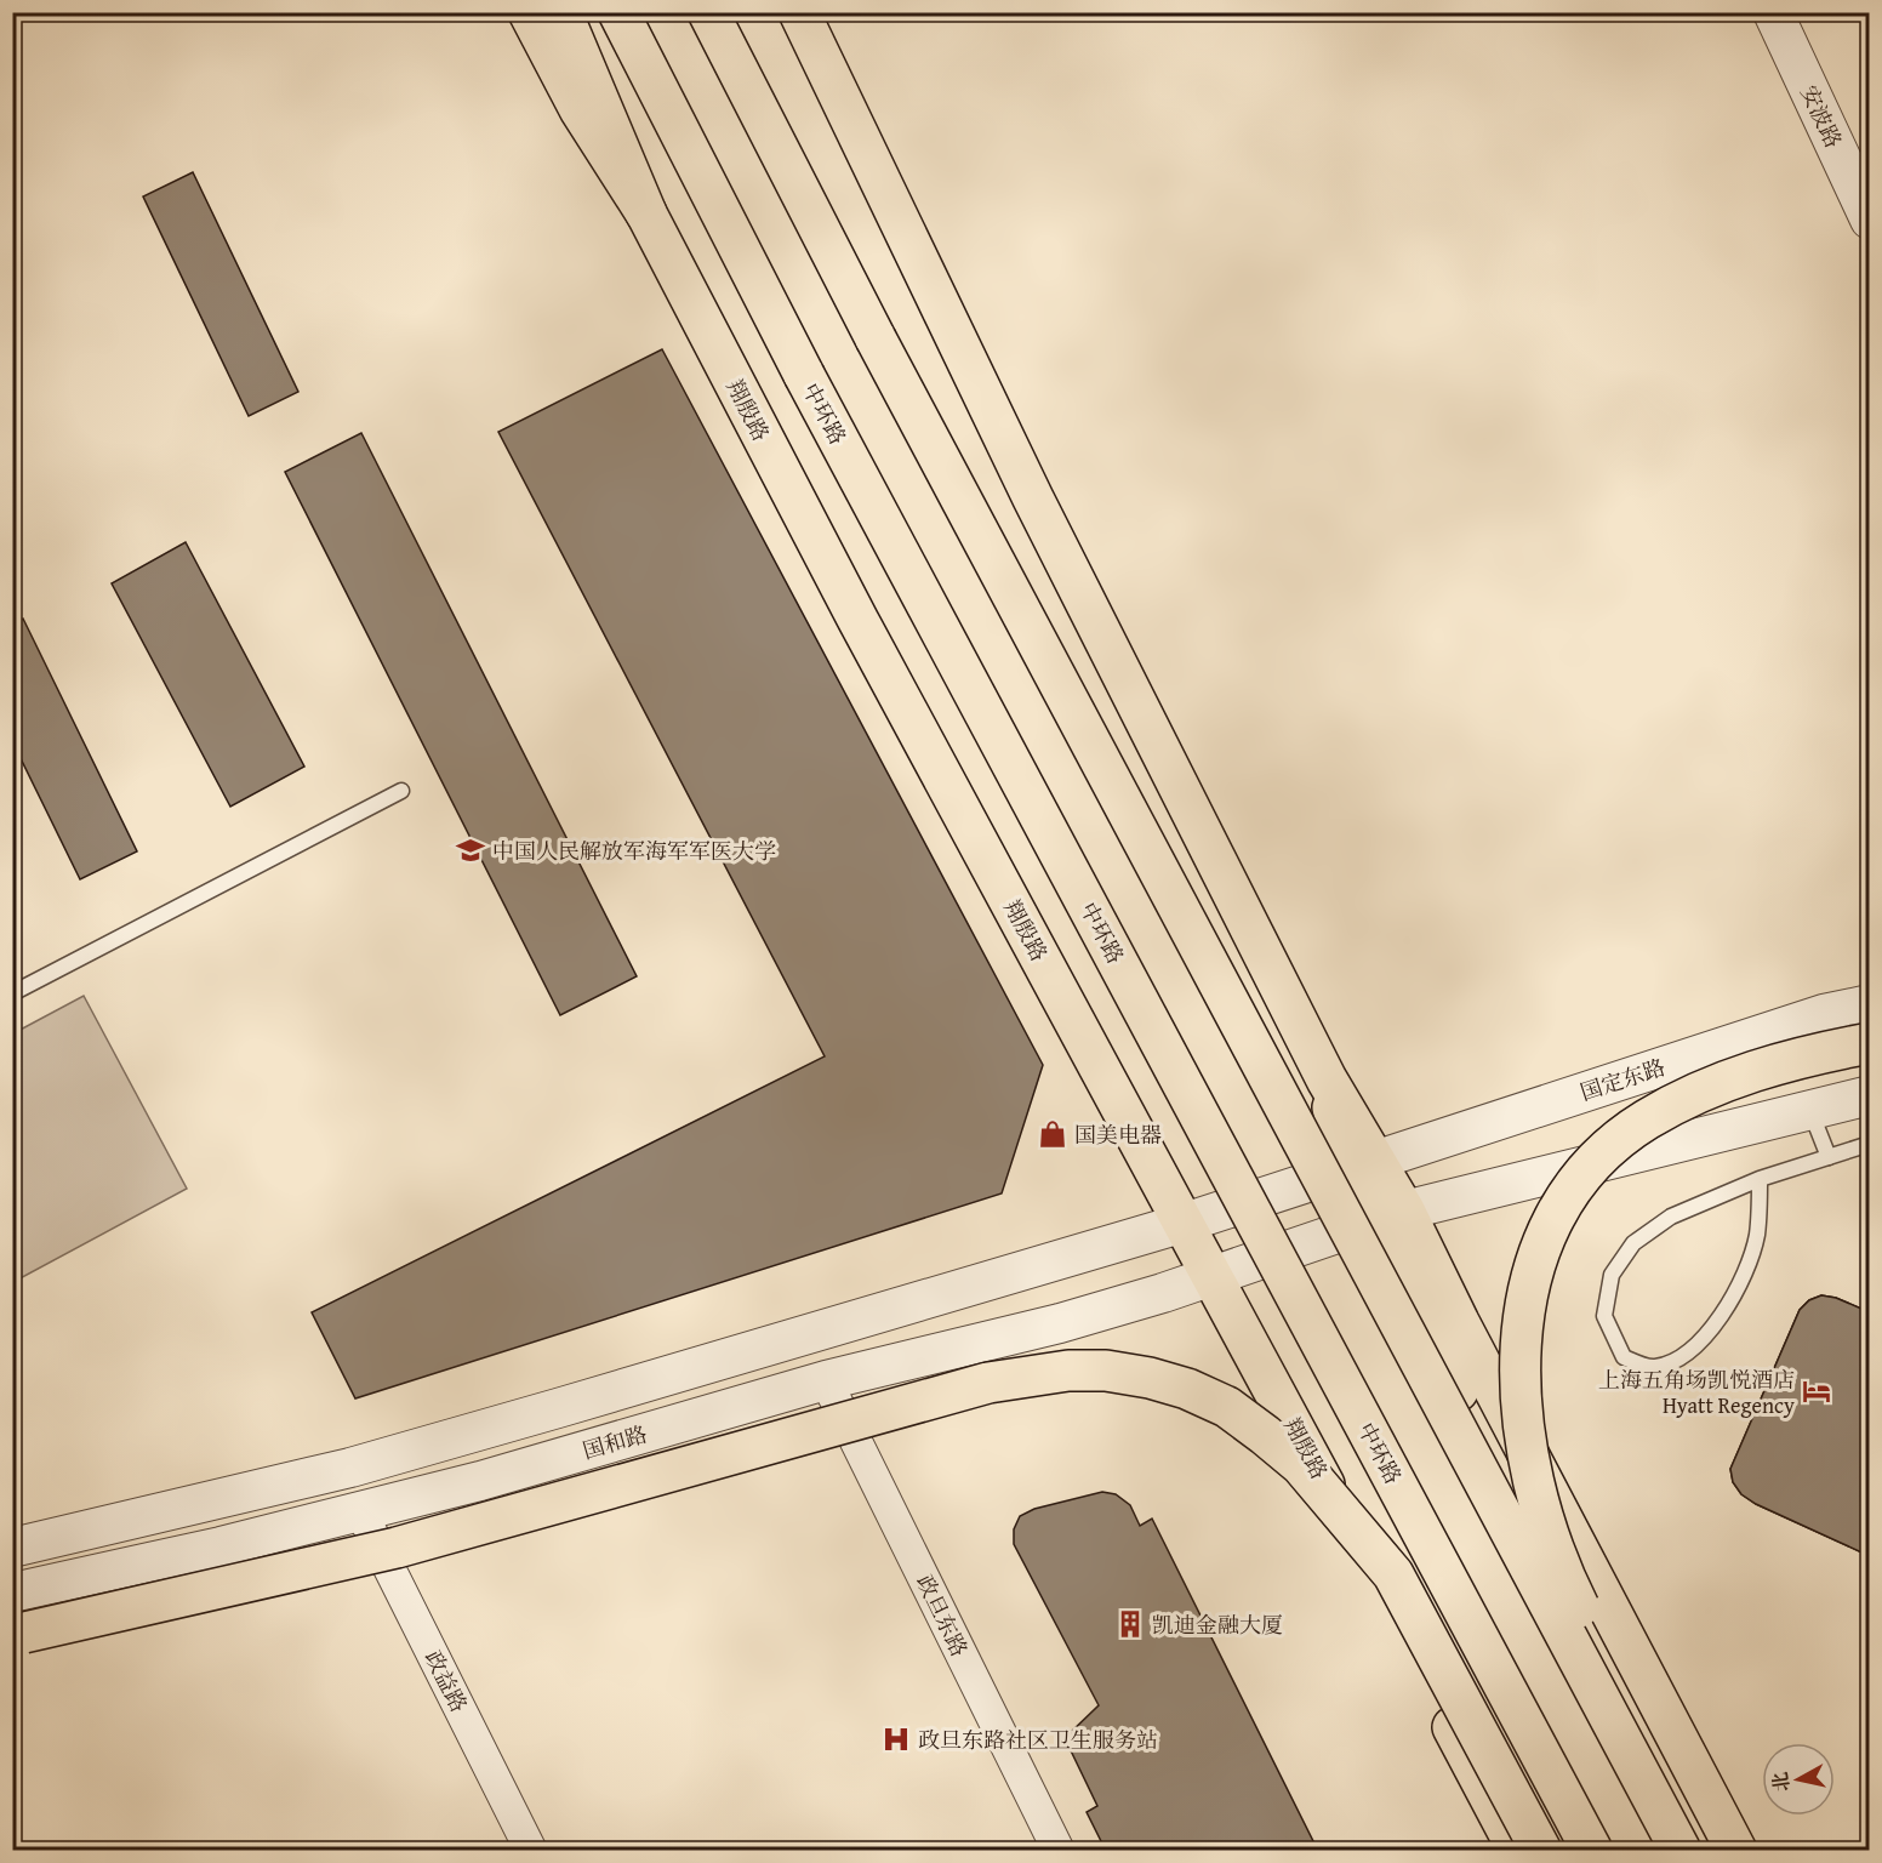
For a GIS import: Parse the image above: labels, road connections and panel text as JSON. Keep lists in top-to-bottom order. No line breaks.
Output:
{"streets":{"main road":["翔殷路","中环路"],"street":["安波路","国定东路","国和路","政旦东路","政益路"]},"crossings":[["翔殷路","国定东路"],["翔殷路","国和路"],["国和路","政旦东路"],["国和路","政益路"]],"places":{"school or university":["中国人民解放军海军军医大学"],"shop":["国美电器"],"hotel":["上海五角场凯悦酒店 Hyatt Regency"],"building":["凯迪金融大厦"],"hospital":["政旦东路社区卫生服务站"]},"north":"left"}
